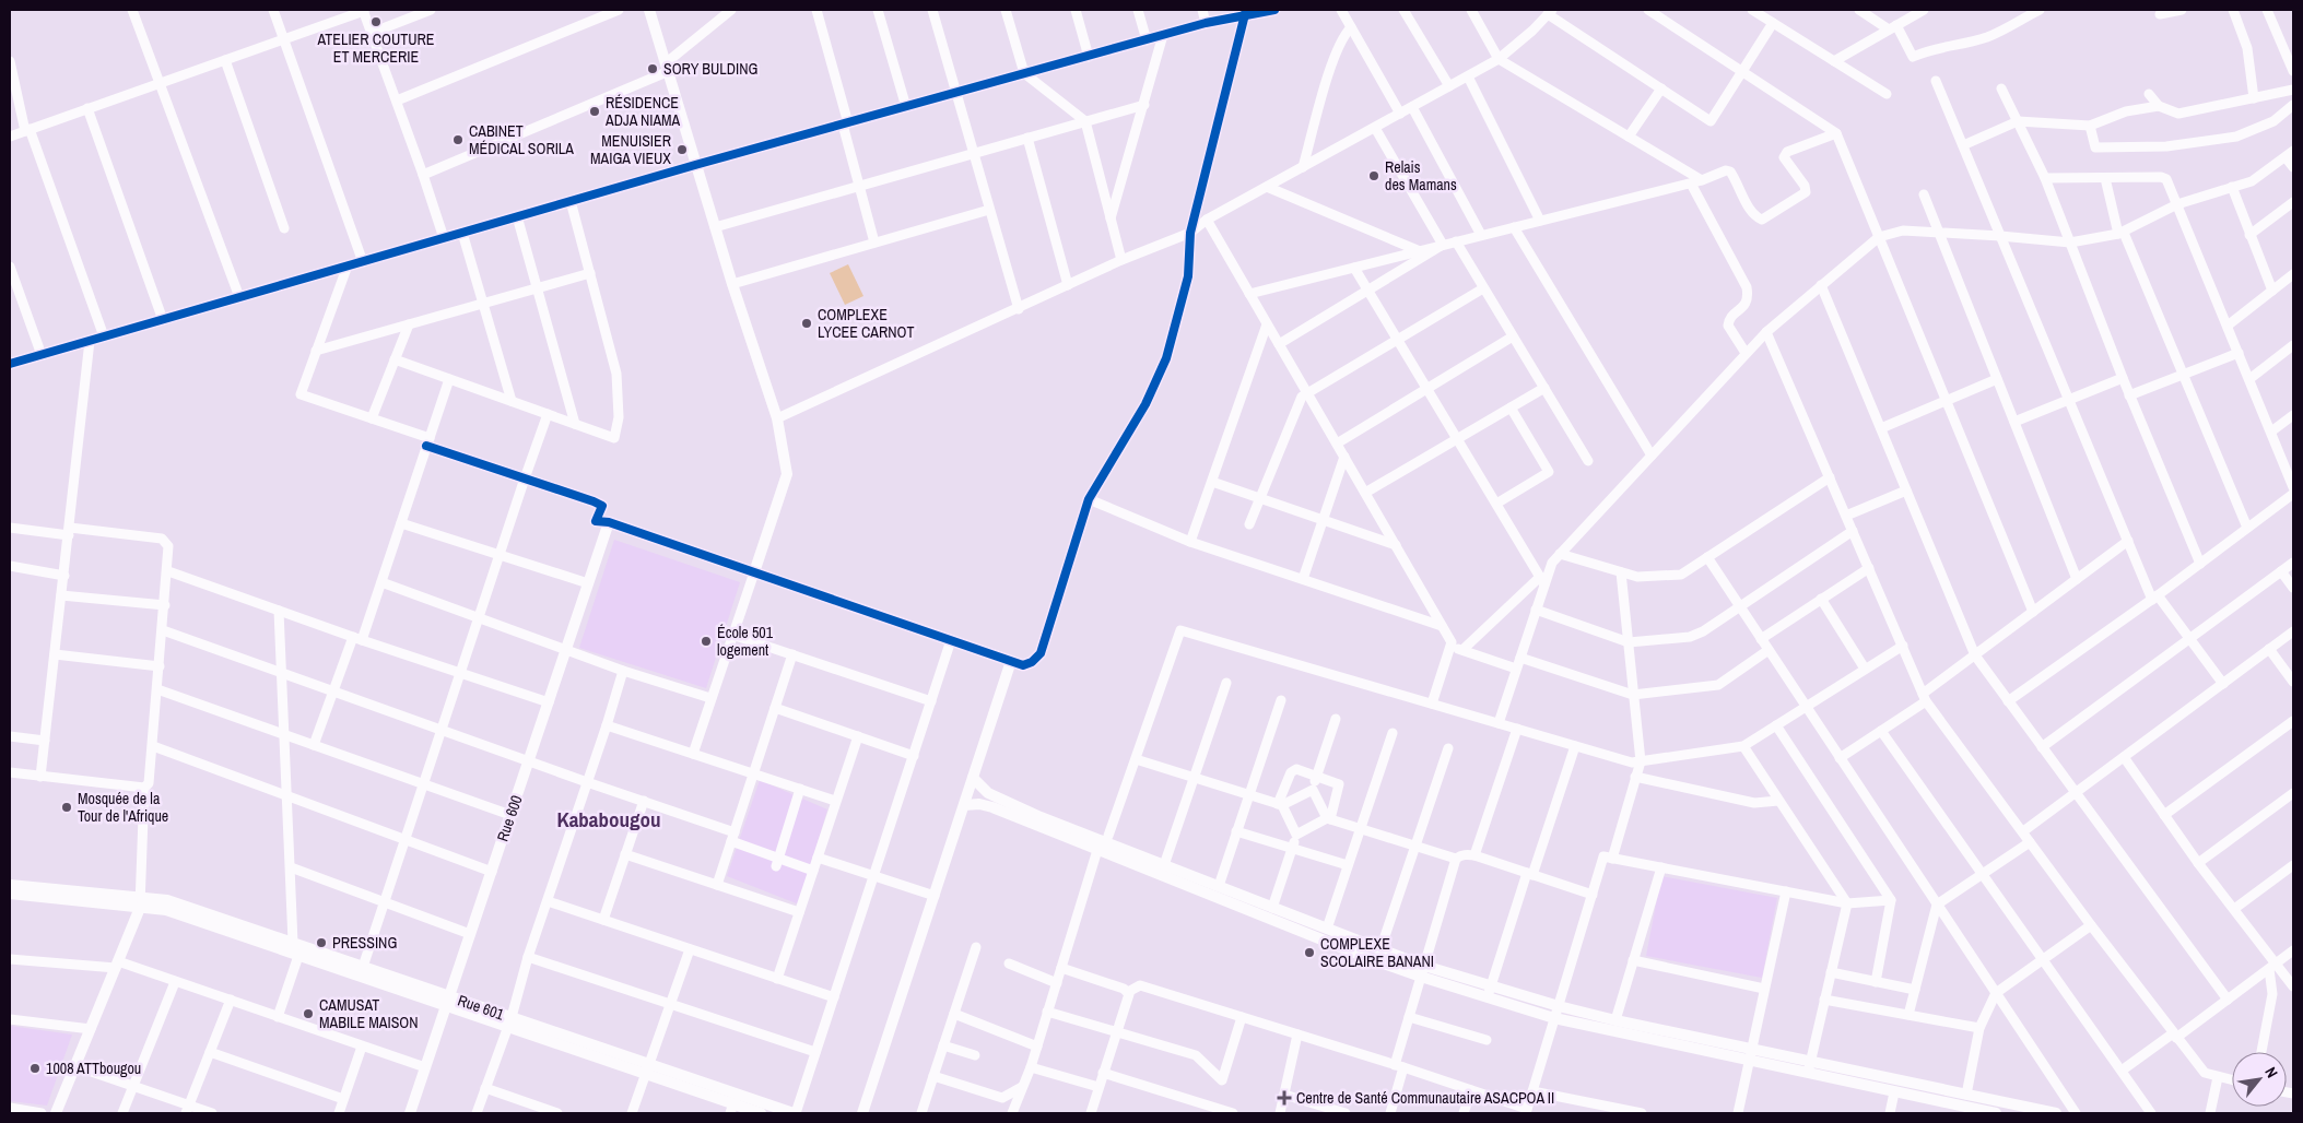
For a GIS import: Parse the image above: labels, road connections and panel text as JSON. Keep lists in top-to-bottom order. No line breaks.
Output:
{"streets":{"street":["Rue 600","Rue 601"]},"crossings":[["Rue 600","Rue 601"]],"districts":["Kababougou"],"places":{"other":["ATELIER COUTURE ET MERCERIE","SORY BULDING","RÉSIDENCE ADJA NIAMA","CABINET MÉDICAL SORILA","MENUISIER MAIGA VIEUX","Relais des Mamans","COMPLEXE LYCEE CARNOT","École 501 logement","Mosquée de la Tour de l'Afrique","PRESSING","COMPLEXE SCOLAIRE BANANI","CAMUSAT MABILE MAISON","1008 ATTbougou"],"health":["Centre de Santé Communautaire ASACPOA II"]},"north":"top right"}
